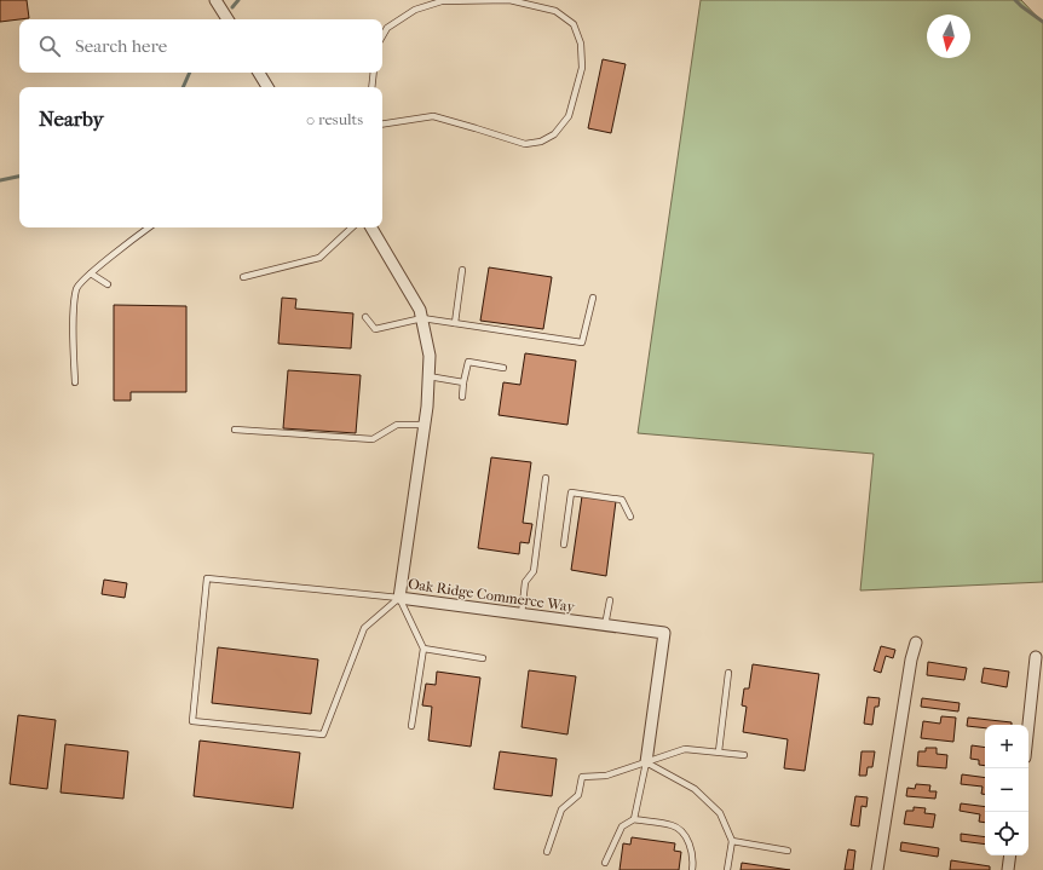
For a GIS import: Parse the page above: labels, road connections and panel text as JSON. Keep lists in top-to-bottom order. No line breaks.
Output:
{"streets":{"street":["Oak Ridge Commerce Way"]},"north":"bottom","page":{"search":"Search here","heading":["Nearby","0 results"],"map_buttons":["+","−"]}}
